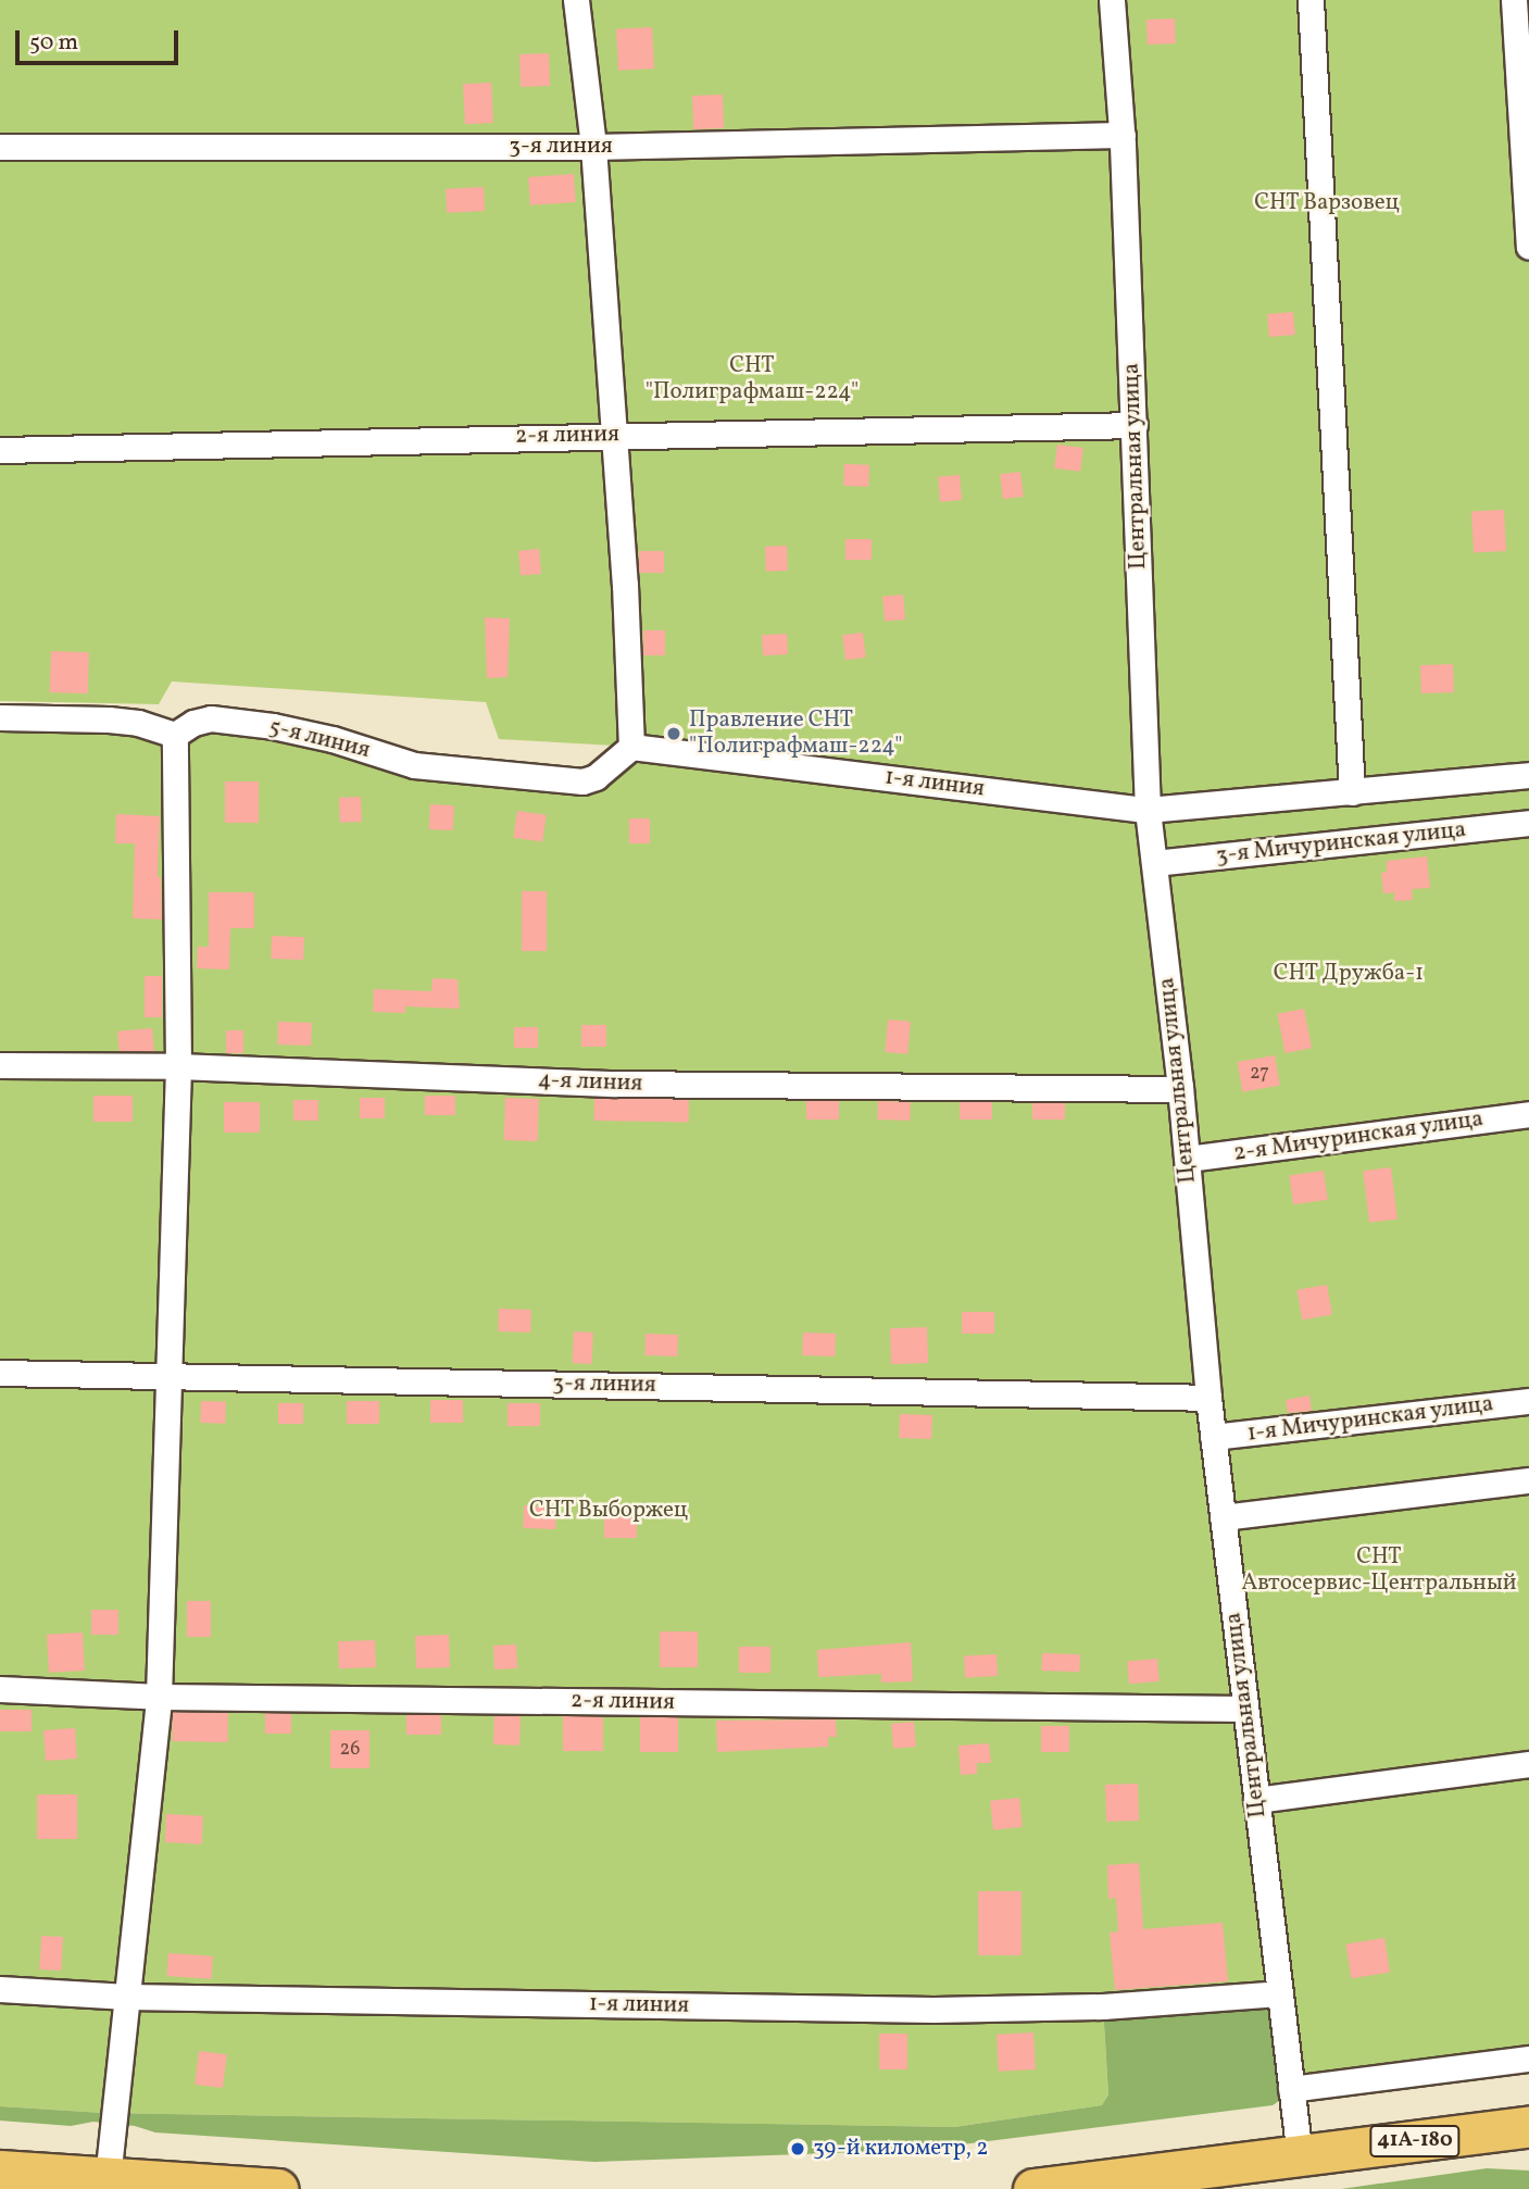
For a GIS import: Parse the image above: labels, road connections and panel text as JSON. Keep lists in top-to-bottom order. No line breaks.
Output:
{"streets":{"main road":["41А-180"],"street":["3-я линия","2-я линия","Центральная улица","5-я линия","1-я линия","3-я Мичуринская улица","4-я линия","2-я Мичуринская улица","1-я Мичуринская улица"]},"crossings":[["3-я линия","Центральная улица"],["2-я линия","Центральная улица"],["Центральная улица","1-я линия"],["Центральная улица","3-я Мичуринская улица"],["Центральная улица","4-я линия"],["Центральная улица","2-я Мичуринская улица"],["Центральная улица","1-я Мичуринская улица"],["Центральная улица","41А-180"],["5-я линия","1-я линия"]],"parks":["СНТ Варзовец","СНТ \"Полиграфмаш-224\"","СНТ Дружба-1","СНТ Выборжец","СНТ Автосервис-Центральный"],"places":["Правление СНТ \"Полиграфмаш-224\"","39-й километр, 2"],"house_numbers":["27","26"],"scale_bar":"50 m"}
